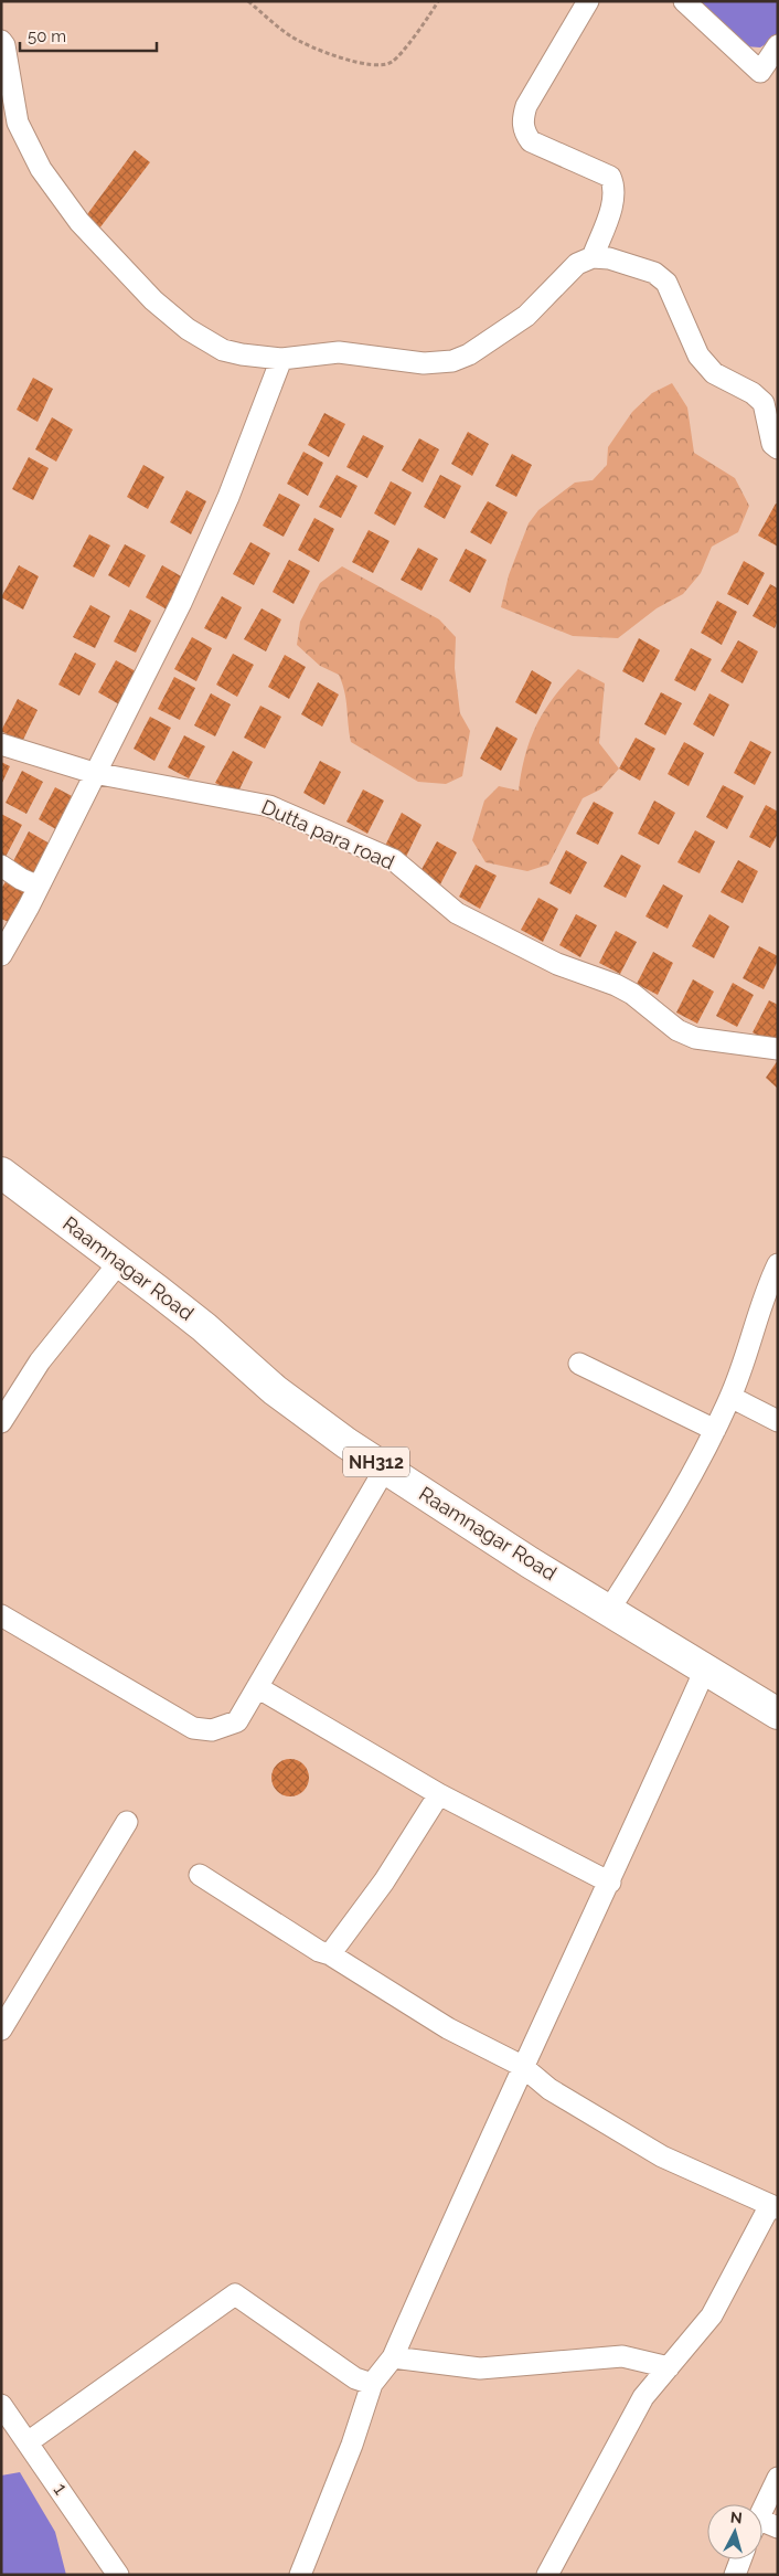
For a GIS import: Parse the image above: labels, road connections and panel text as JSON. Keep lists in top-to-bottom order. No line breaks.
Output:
{"streets":{"highway":["Raamnagar Road","NH312"],"street":["Dutta para road","1"]},"scale_bar":"50 m","north":"top"}
